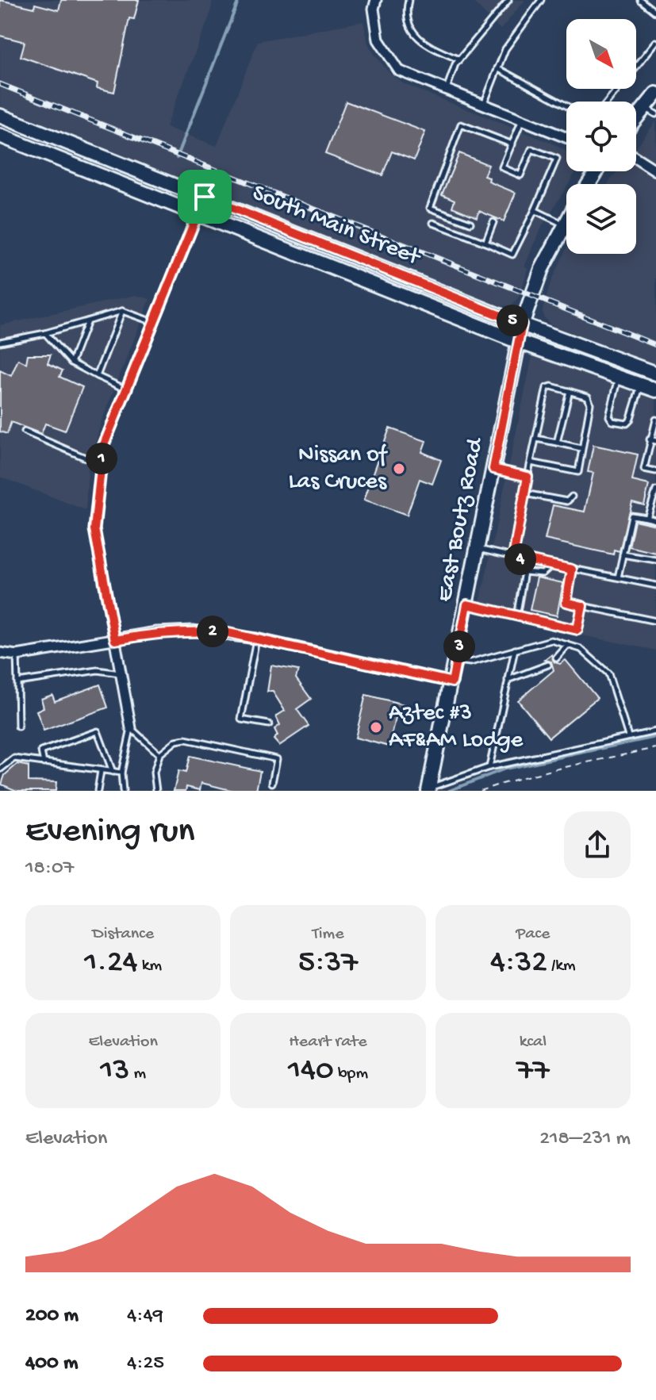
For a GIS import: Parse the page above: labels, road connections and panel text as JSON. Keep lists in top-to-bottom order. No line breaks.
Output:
{"streets":{"main road":["South Main Street","East Boutz Road"]},"crossings":[["South Main Street","East Boutz Road"]],"places":["Nissan of Las Cruces","Aztec #3 AF&AM Lodge"],"north":"bottom right","page":{"pins":["5","1","4","2","3"],"heading":["Evening run","18:07"],"stats":[["Distance","1.24 km"],["Time","5:37"],["Pace","4:32 /km"],["Elevation","13 m"],["Heart rate","140 bpm"],["kcal","77"]],"chart":["Elevation","218–231 m"],"list":[{"name":"200 m","note":"4:49"},{"name":"400 m","note":"4:25"}]}}
